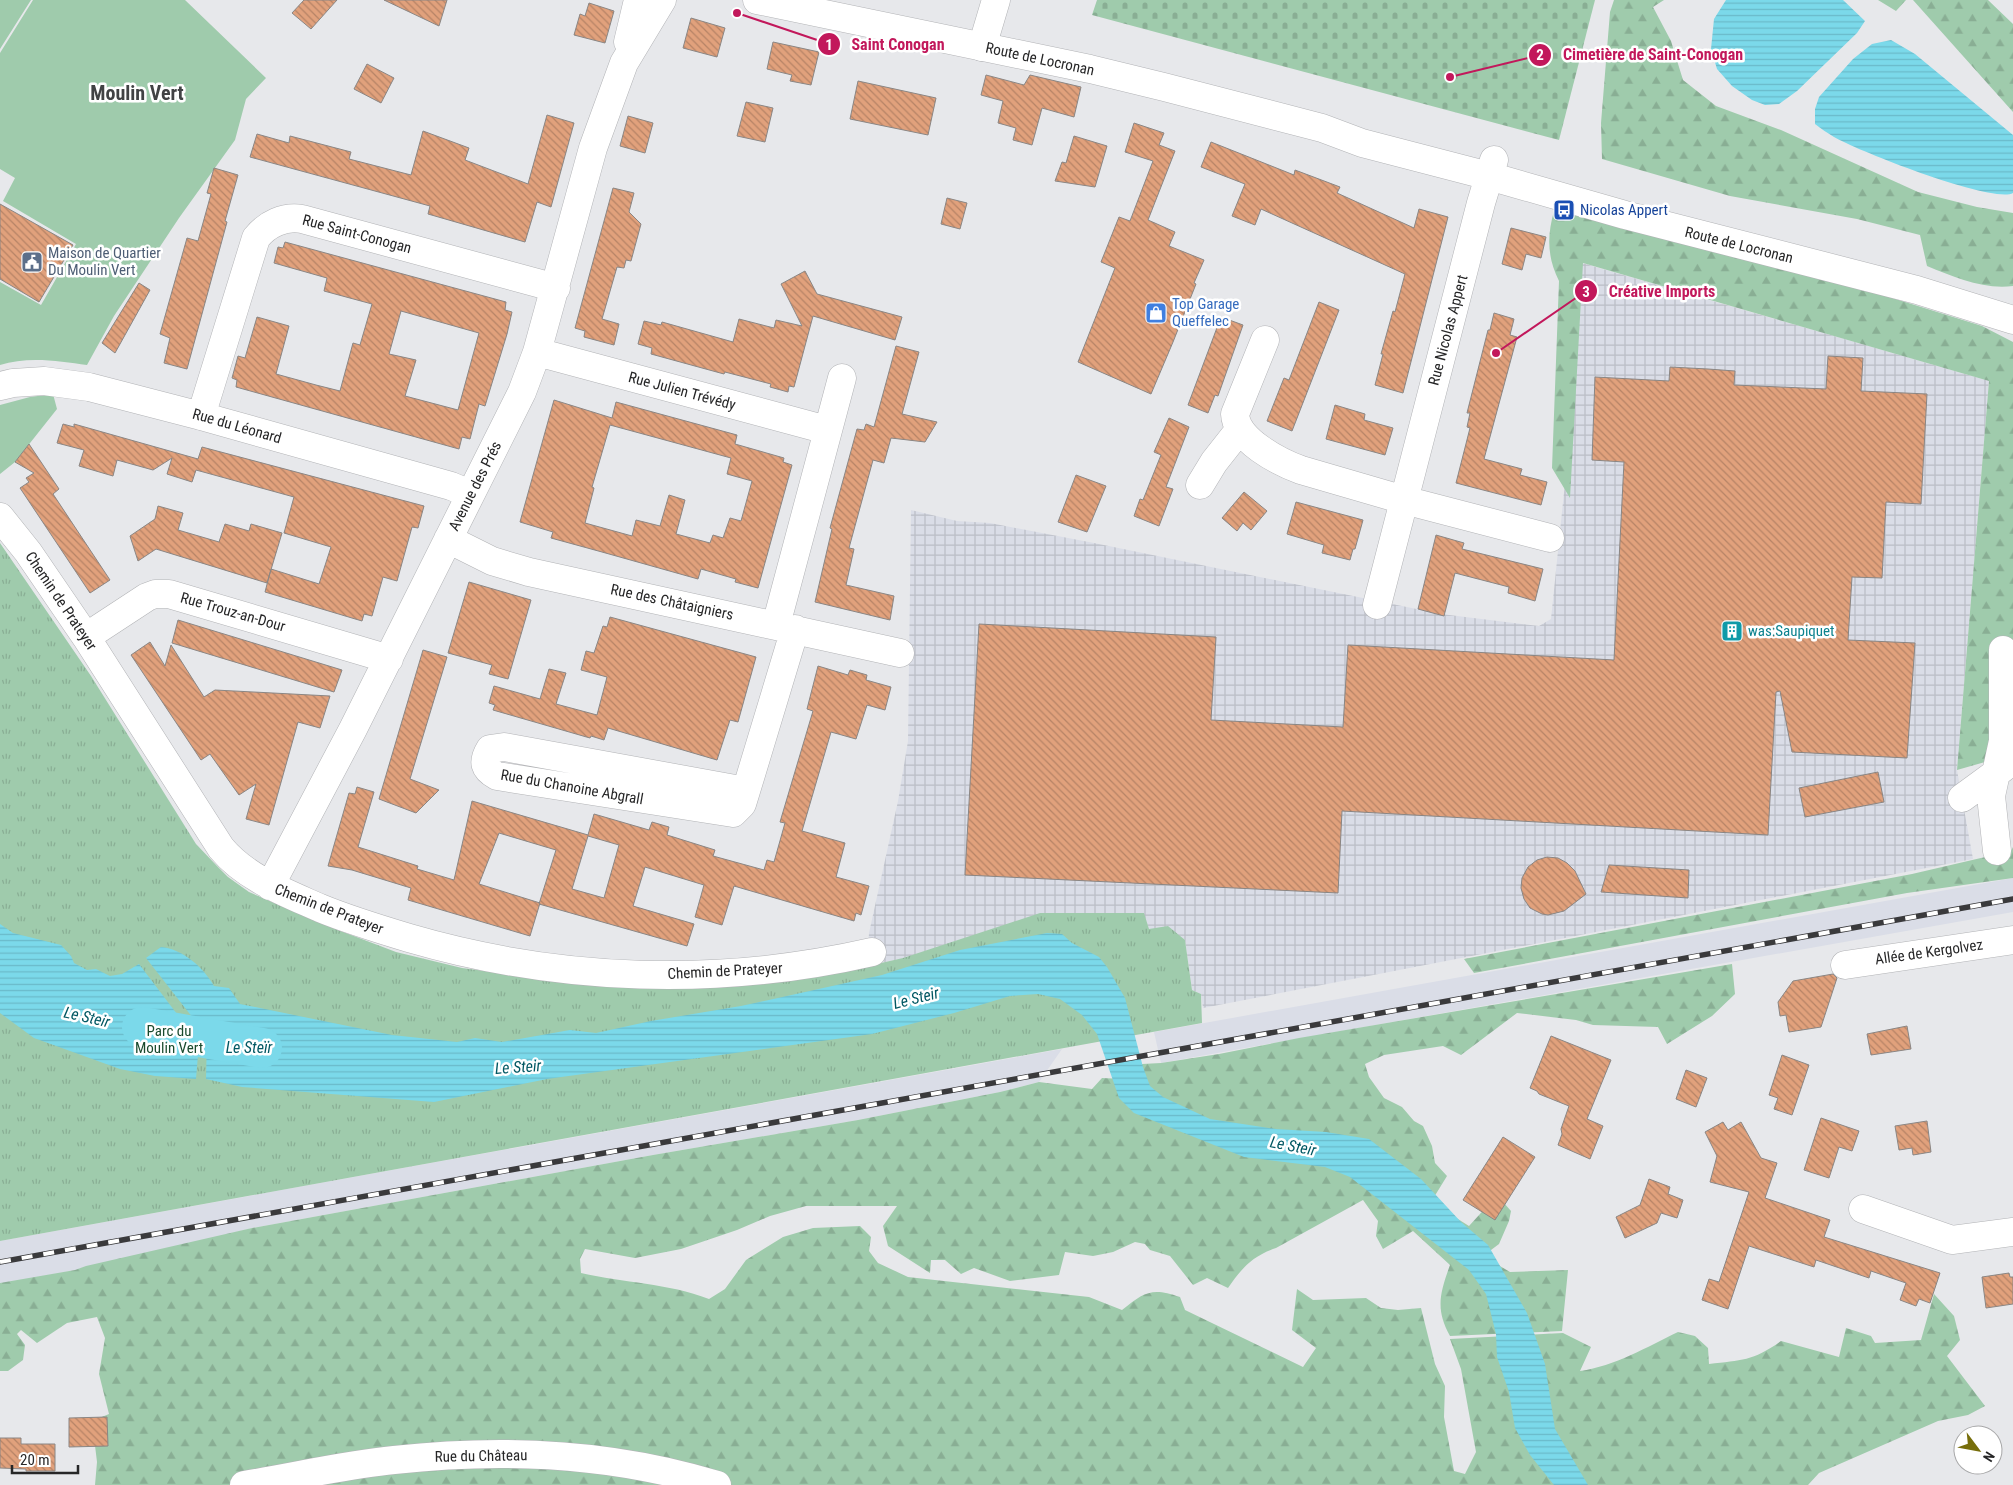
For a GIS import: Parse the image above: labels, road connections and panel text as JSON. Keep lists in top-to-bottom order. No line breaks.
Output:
{"streets":{"street":["Route de Locronan","Rue Saint-Conogan","Rue Nicolas Appert","Rue Julien Trévédy","Rue du Léonard","Avenue des Prés","Chemin de Prateyer","Rue des Châtaigniers","Rue Trouz-an-Dour","Rue du Chanoine Abgrall","Allée de Kergolvez","Rue du Château"]},"crossings":[["Route de Locronan","Rue Nicolas Appert"],["Rue Saint-Conogan","Rue du Léonard"],["Rue Saint-Conogan","Avenue des Prés"],["Rue Julien Trévédy","Avenue des Prés"],["Rue du Léonard","Avenue des Prés"],["Avenue des Prés","Chemin de Prateyer"],["Avenue des Prés","Rue des Châtaigniers"],["Avenue des Prés","Rue Trouz-an-Dour"],["Chemin de Prateyer","Rue Trouz-an-Dour"],["Rue des Châtaigniers","Rue du Chanoine Abgrall"]],"districts":["Moulin Vert"],"water":["Le Steir","Le Steïr"],"parks":["Parc du Moulin Vert"],"places":{"other":["Saint Conogan","Cimetière de Saint-Conogan","Créative Imports"],"bus stop":["Nicolas Appert"],"public building":["Maison de Quartier Du Moulin Vert"],"shop":["Top Garage Queffelec"],"building":["was:Saupiquet"]},"scale_bar":"20 m","north":"bottom right"}
